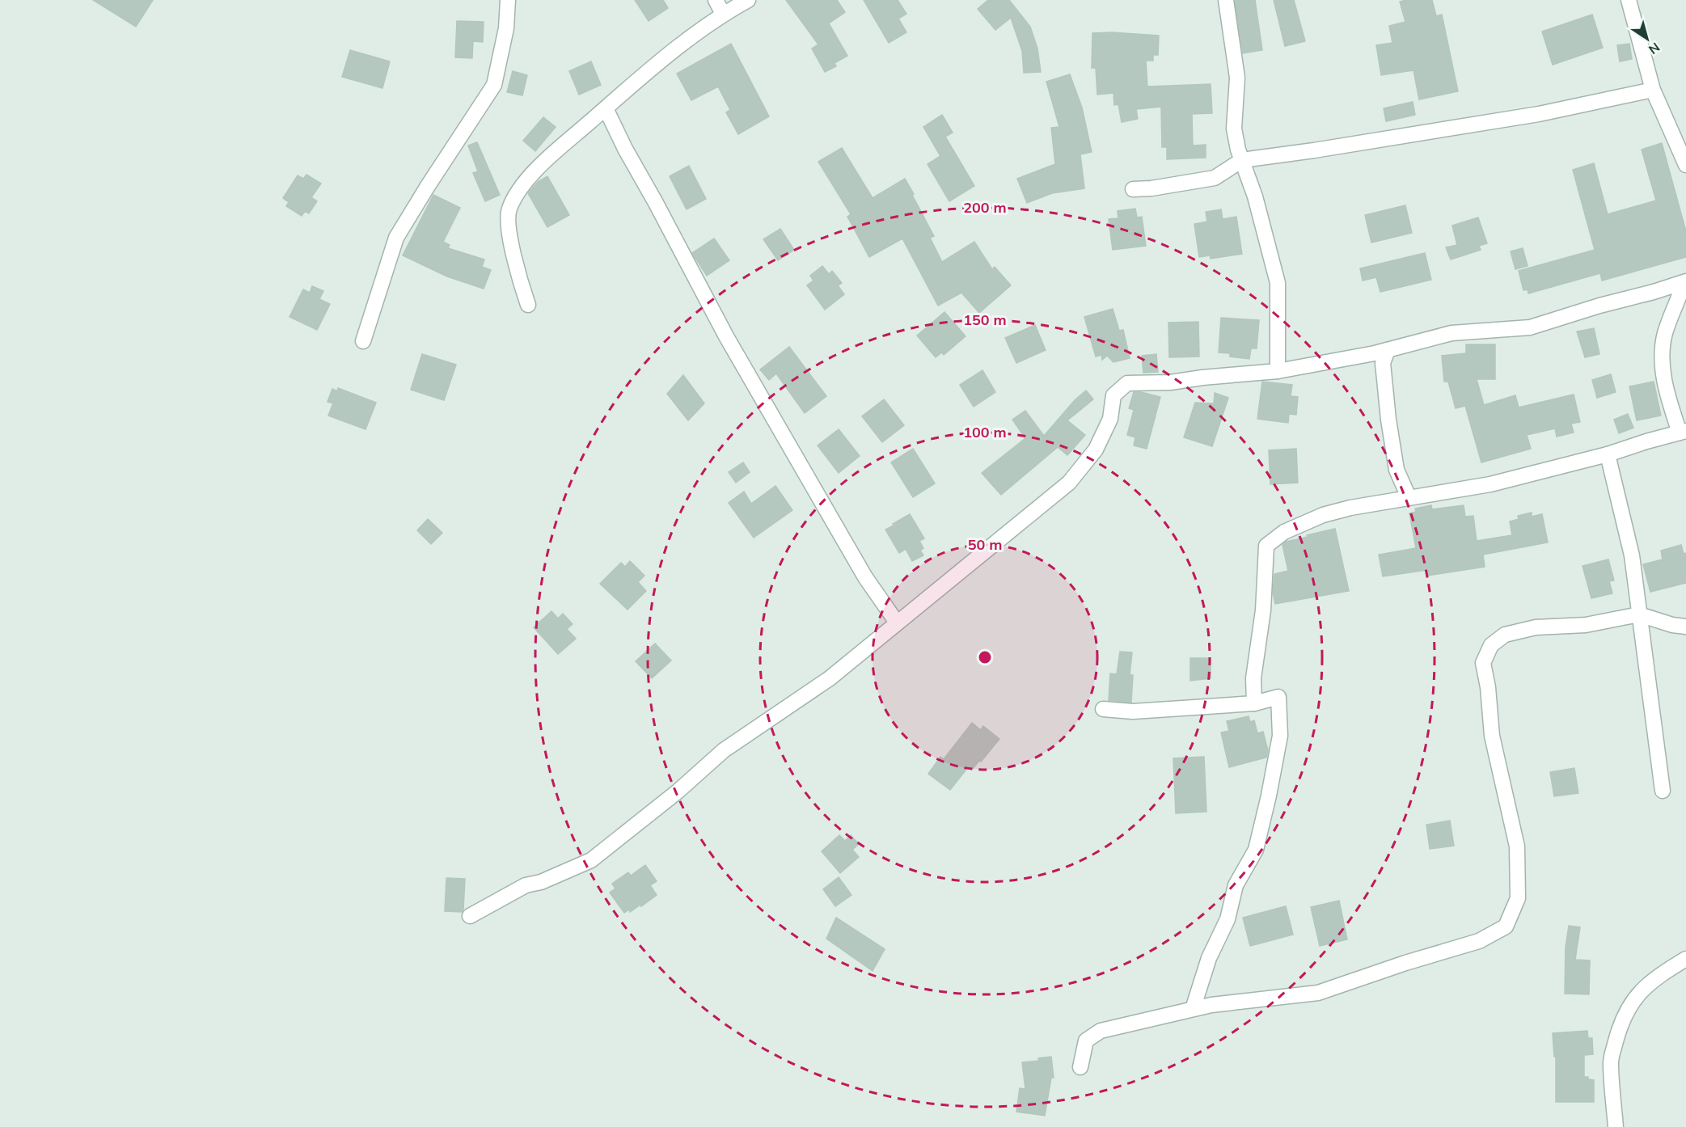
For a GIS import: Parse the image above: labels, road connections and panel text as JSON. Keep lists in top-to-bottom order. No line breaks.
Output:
{"north":"bottom right","rings":["200 m","150 m","100 m","50 m"]}
